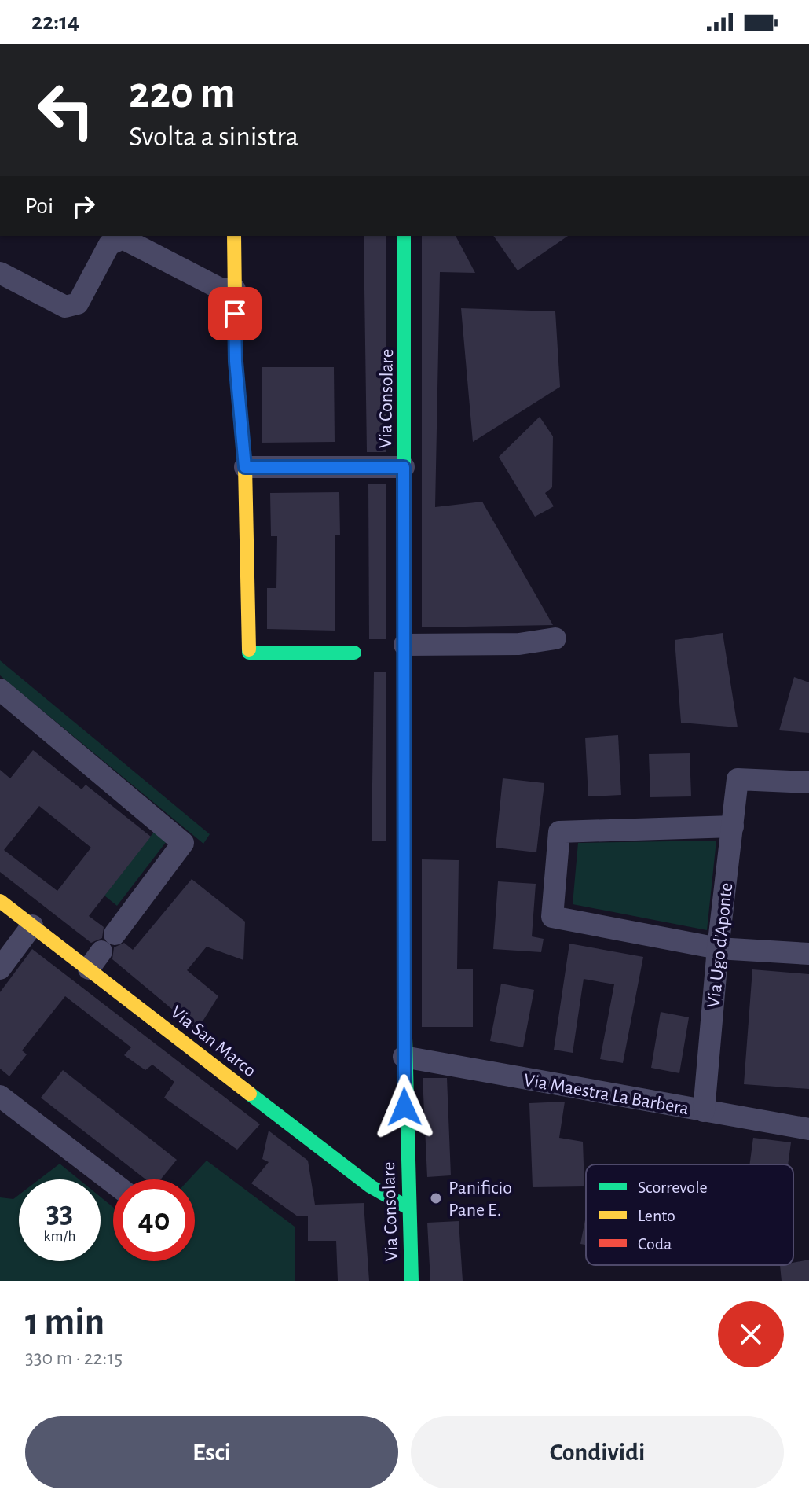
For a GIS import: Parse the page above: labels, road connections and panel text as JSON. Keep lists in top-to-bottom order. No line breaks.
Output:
{"streets":{"street":["Via Consolare","Via Ugo d'Aponte","Via San Marco","Via Maestra La Barbera"]},"crossings":[["Via Consolare","Via San Marco"],["Via Consolare","Via Maestra La Barbera"],["Via Ugo d'Aponte","Via Maestra La Barbera"]],"places":["Panificio Pane E."],"legend":["Scorrevole","Lento","Coda"],"page":{"status":"22:14","turn":["220 m","Svolta a sinistra"],"then":"Poi","speed":"33 km/h","limit":"40","heading":["1 min","330 m · 22:15"],"buttons":["Esci","Condividi"]}}
